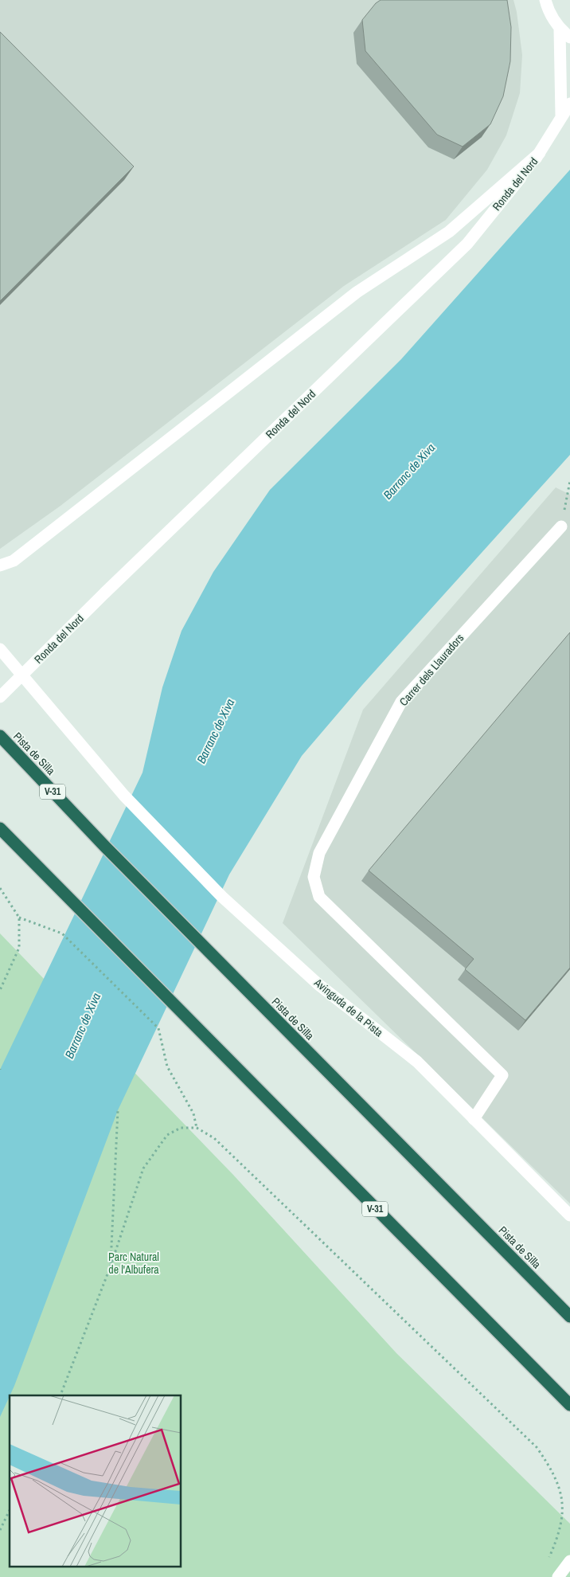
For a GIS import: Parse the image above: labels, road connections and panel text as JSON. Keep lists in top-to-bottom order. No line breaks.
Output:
{"streets":{"highway":["Pista de Silla","V-31"],"street":["Ronda del Nord","Carrer dels Llauradors","Avinguda de la Pista"]},"crossings":[["Carrer dels Llauradors","Avinguda de la Pista"]],"water":["Barranc de Xiva"],"parks":["Parc Natural de l'Albufera"]}
